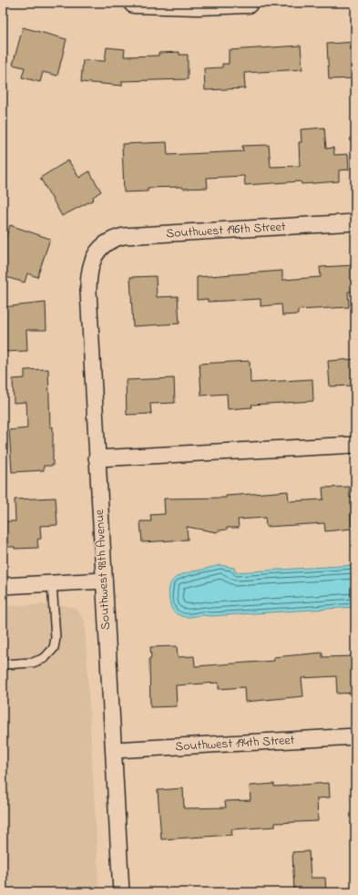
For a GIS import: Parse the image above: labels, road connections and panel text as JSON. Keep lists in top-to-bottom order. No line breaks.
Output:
{"streets":{"street":["Southwest 196th Street","Southwest 98th Avenue","Southwest 194th Street"]},"crossings":[["Southwest 196th Street","Southwest 98th Avenue"],["Southwest 98th Avenue","Southwest 194th Street"]]}
